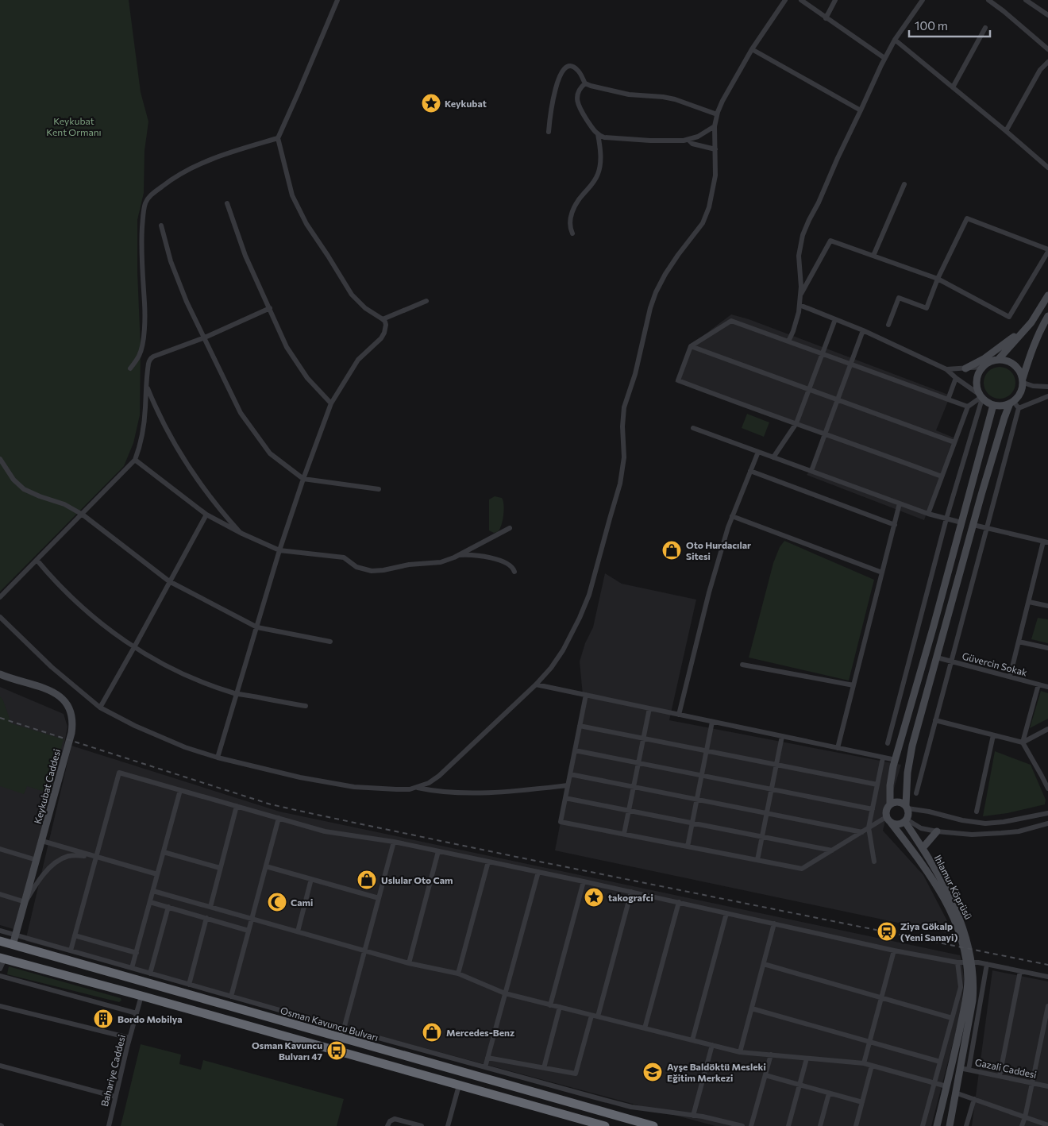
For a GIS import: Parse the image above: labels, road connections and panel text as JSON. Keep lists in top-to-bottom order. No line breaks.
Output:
{"streets":{"highway":["Osman Kavuncu Bulvarı"],"street":["Güvercin Sokak","Keykubat Caddesi","Ihlamur Köprüsü","Gazali Caddesi","Bahariye Caddesi"]},"crossings":[["Keykubat Caddesi","Osman Kavuncu Bulvarı"]],"parks":["Keykubat Kent Ormanı"],"places":{"place":["Keykubat","takografci"],"shop":["Oto Hurdacılar Sitesi","Uslular Oto Cam","Mercedes-Benz"],"mosque":["Cami"],"station":["Ziya Gökalp (Yeni Sanayi)"],"building":["Bordo Mobilya"],"bus stop":["Osman Kavuncu Bulvarı 47"],"school or university":["Ayşe Baldöktü Mesleki Eğitim Merkezi"]},"scale_bar":"100 m"}
